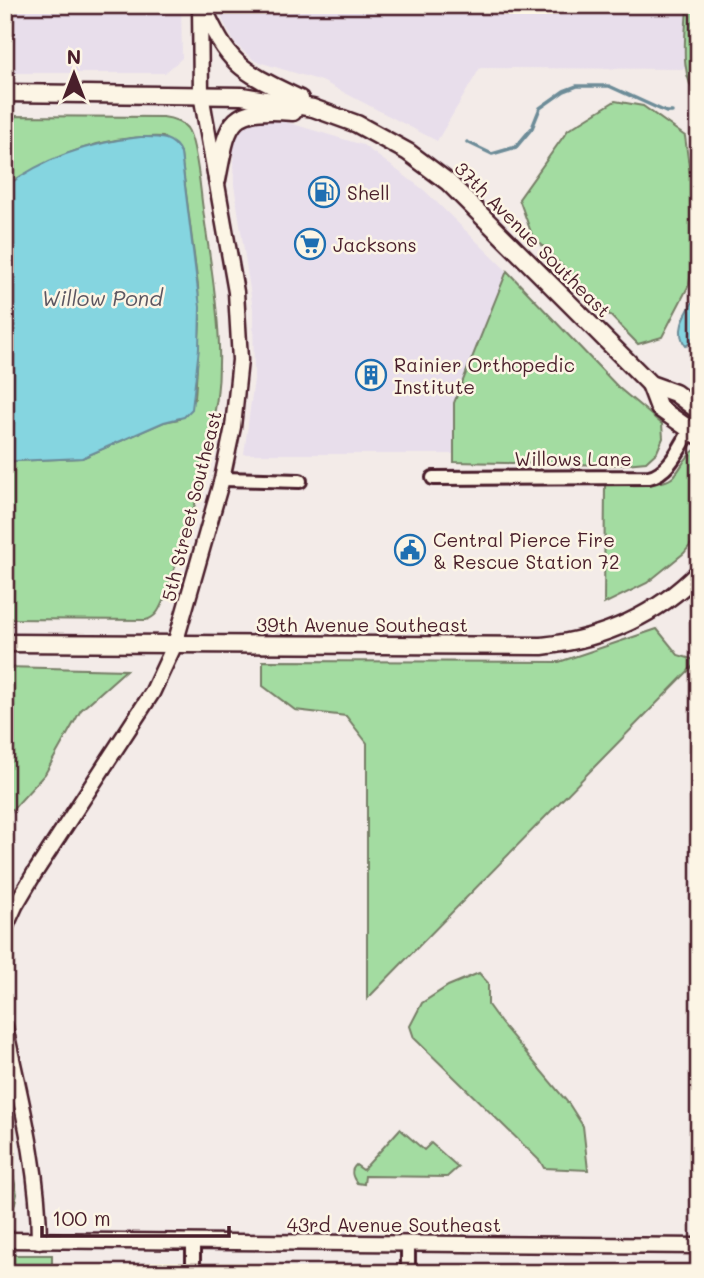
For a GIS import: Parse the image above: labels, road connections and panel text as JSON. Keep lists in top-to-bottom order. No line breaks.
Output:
{"streets":{"main road":["37th Avenue Southeast","39th Avenue Southeast"],"street":["Willows Lane","5th Street Southeast","43rd Avenue Southeast"]},"crossings":[["37th Avenue Southeast","Willows Lane"],["37th Avenue Southeast","5th Street Southeast"],["5th Street Southeast","39th Avenue Southeast"]],"water":["Willow Pond"],"places":{"fuel station":["Shell"],"supermarket":["Jacksons"],"building":["Rainier Orthopedic Institute"],"public building":["Central Pierce Fire & Rescue Station 72"]},"scale_bar":"100 m","north":"top"}
